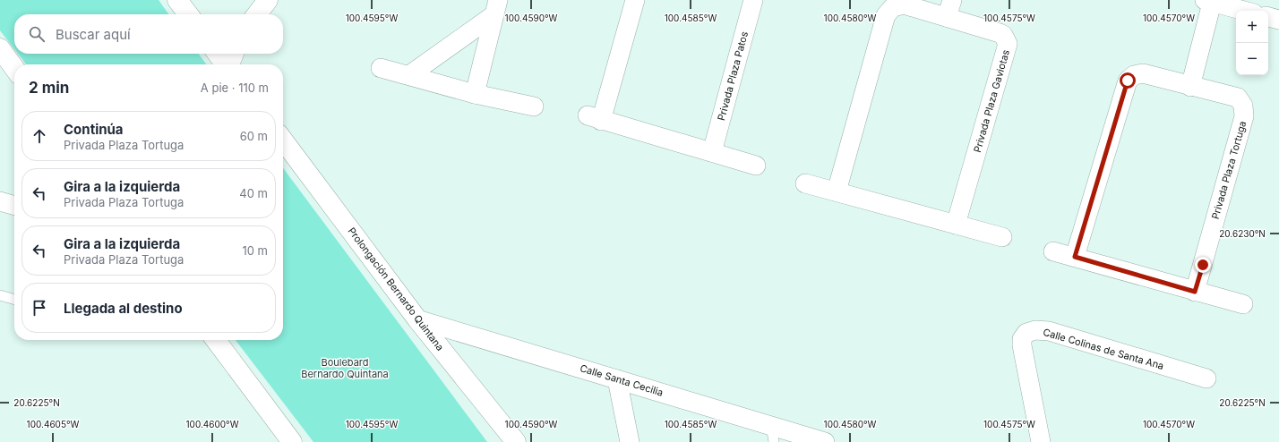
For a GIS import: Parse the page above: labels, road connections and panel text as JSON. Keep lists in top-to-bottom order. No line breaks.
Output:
{"streets":{"main road":["Prolongación Bernardo Quintana"],"street":["Privada Plaza Patos","Privada Plaza Gaviotas","Privada Plaza Tortuga","Calle Colinas de Santa Ana","Calle Santa Cecilia"]},"crossings":[["Prolongación Bernardo Quintana","Calle Santa Cecilia"]],"parks":["Boulebard Bernardo Quintana"],"page":{"map_buttons":["+","−"],"search":"Buscar aquí","heading":["2 min","A pie · 110 m"],"list":[["Continúa","Privada Plaza Tortuga","60 m"],["Gira a la izquierda","Privada Plaza Tortuga","40 m"],["Gira a la izquierda","Privada Plaza Tortuga","10 m"],"Llegada al destino"]},"coordinates":["100.4595°W","100.4590°W","100.4585°W","100.4580°W","100.4575°W","100.4570°W","20.6230°N","20.6225°N","100.4605°W","100.4600°W"]}
